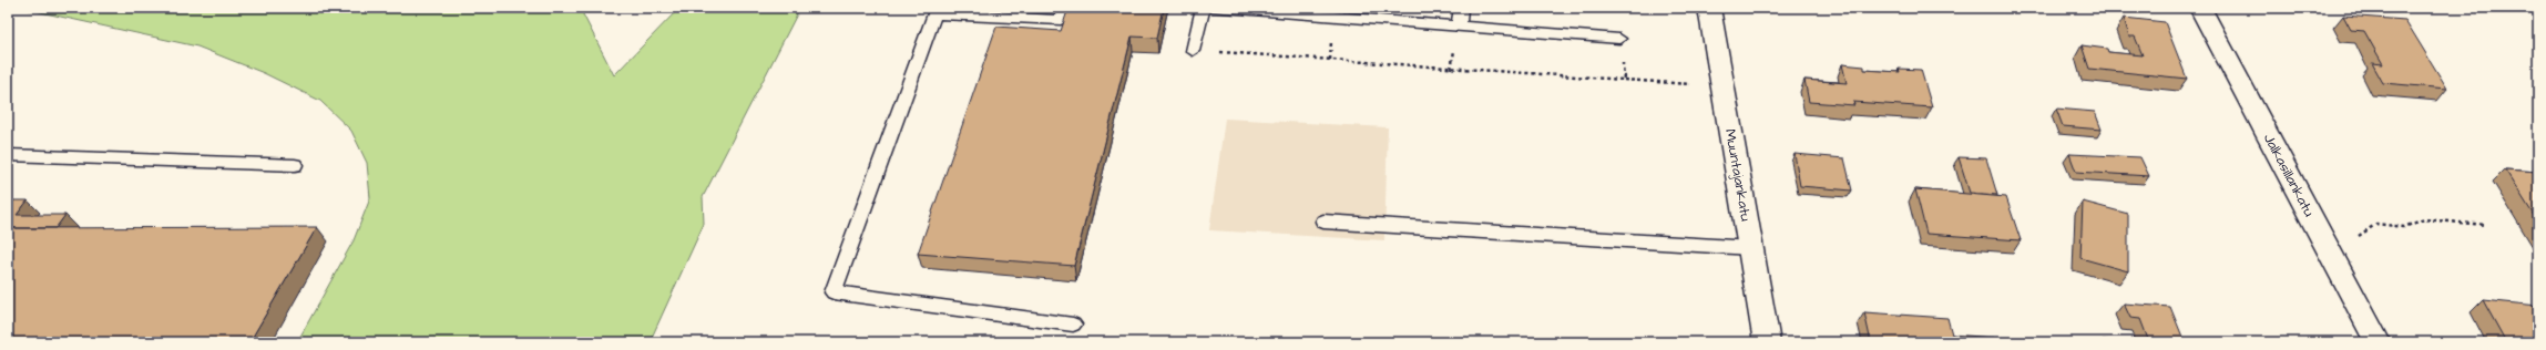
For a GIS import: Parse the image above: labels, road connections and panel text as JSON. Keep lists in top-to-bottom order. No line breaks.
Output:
{"streets":{"street":["Muuntajankatu","Jalkasillankatu"]}}
